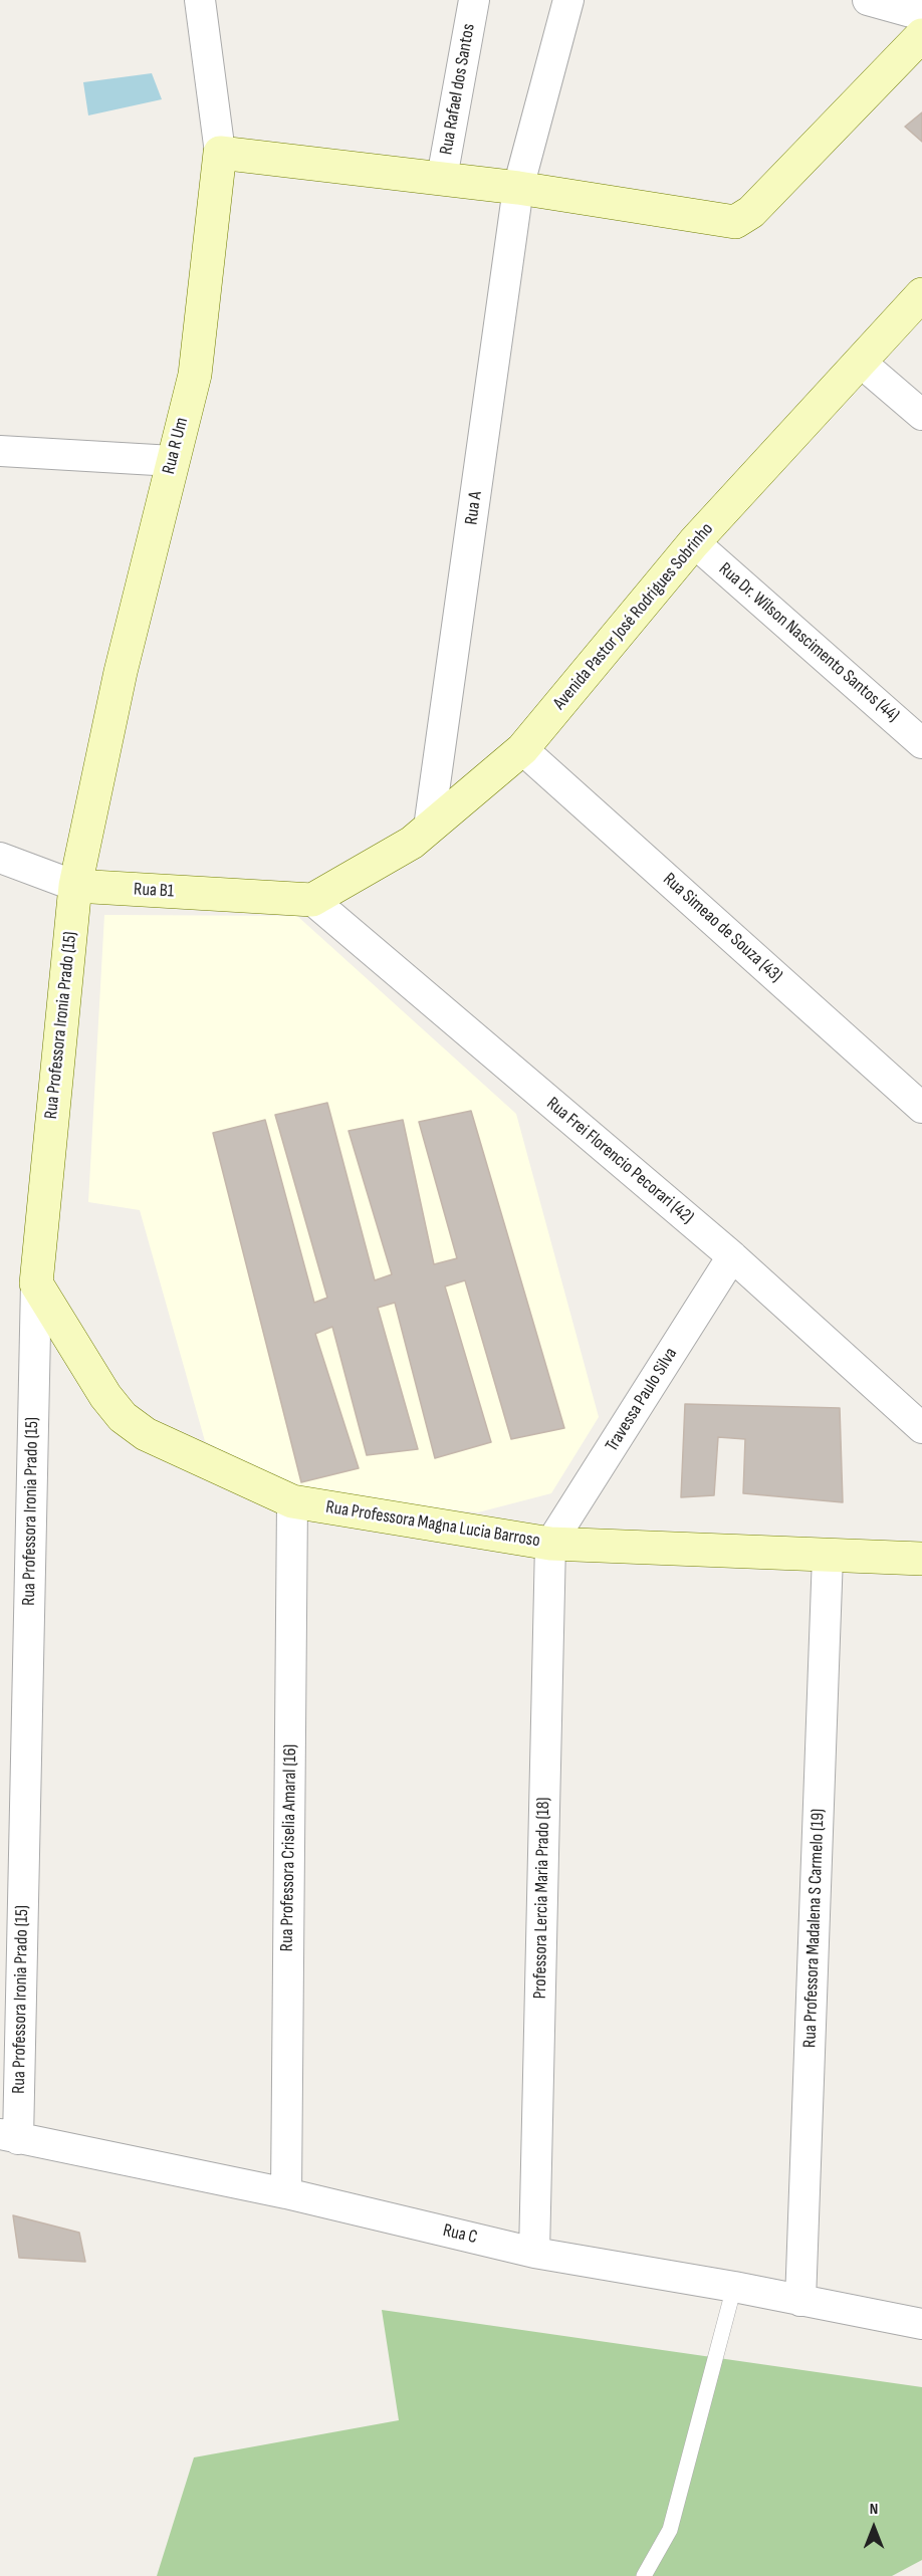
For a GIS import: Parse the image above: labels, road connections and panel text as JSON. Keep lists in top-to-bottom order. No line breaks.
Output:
{"streets":{"street":["Rua Rafael dos Santos","Rua R Um","Rua A","Avenida Pastor José Rodrigues Sobrinho","Rua Dr. Wilson Nascimento Santos (44)","Rua B1","Rua Simeao de Souza (43)","Rua Professora Ironia Prado (15)","Rua Frei Florencio Pecorari (42)","Travessa Paulo Silva","Rua Professora Magna Lucia Barroso","Rua Professora Criselia Amaral (16)","Professora Lercia Maria Prado (18)","Rua Professora Madalena S Carmelo (19)","Rua C"]},"crossings":[["Rua R Um","Rua B1"],["Rua R Um","Rua Professora Ironia Prado (15)"],["Rua A","Avenida Pastor José Rodrigues Sobrinho"],["Avenida Pastor José Rodrigues Sobrinho","Rua Dr. Wilson Nascimento Santos (44)"],["Avenida Pastor José Rodrigues Sobrinho","Rua B1"],["Avenida Pastor José Rodrigues Sobrinho","Rua Simeao de Souza (43)"],["Avenida Pastor José Rodrigues Sobrinho","Rua Frei Florencio Pecorari (42)"],["Rua B1","Rua Professora Ironia Prado (15)"],["Rua B1","Rua Frei Florencio Pecorari (42)"],["Rua Professora Ironia Prado (15)","Rua Professora Magna Lucia Barroso"],["Rua Professora Ironia Prado (15)","Rua C"],["Rua Frei Florencio Pecorari (42)","Travessa Paulo Silva"],["Travessa Paulo Silva","Rua Professora Magna Lucia Barroso"],["Travessa Paulo Silva","Professora Lercia Maria Prado (18)"],["Rua Professora Magna Lucia Barroso","Rua Professora Criselia Amaral (16)"],["Rua Professora Magna Lucia Barroso","Professora Lercia Maria Prado (18)"],["Rua Professora Magna Lucia Barroso","Rua Professora Madalena S Carmelo (19)"],["Rua Professora Criselia Amaral (16)","Rua C"],["Professora Lercia Maria Prado (18)","Rua C"],["Rua Professora Madalena S Carmelo (19)","Rua C"]],"north":"top"}
